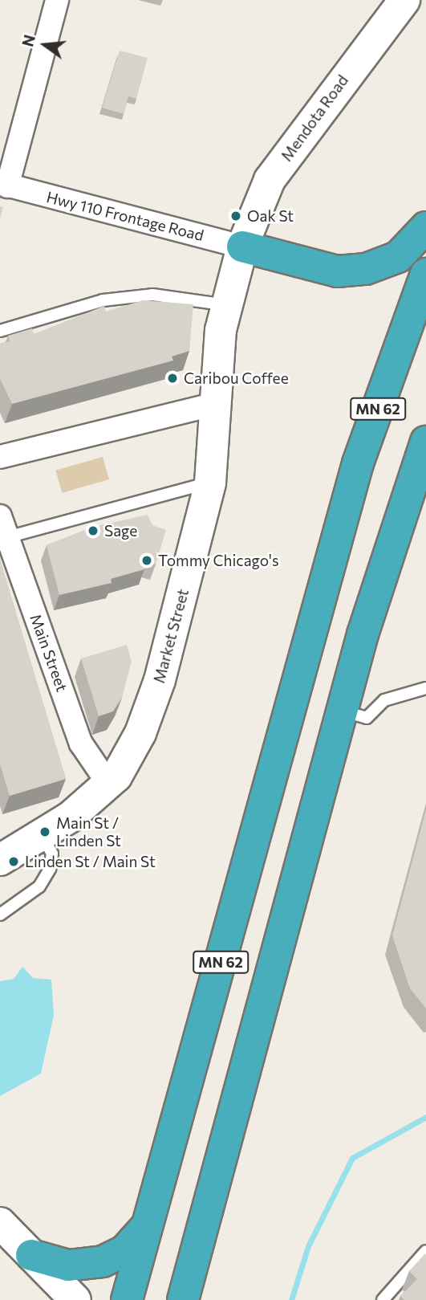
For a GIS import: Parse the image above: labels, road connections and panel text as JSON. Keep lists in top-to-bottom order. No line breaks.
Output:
{"streets":{"highway":["MN 62"],"street":["Mendota Road","Hwy 110 Frontage Road","Market Street","Main Street"]},"crossings":[["Mendota Road","Hwy 110 Frontage Road"],["Mendota Road","Market Street"],["Hwy 110 Frontage Road","Market Street"],["Market Street","Main Street"]],"places":["Oak St","Caribou Coffee","Sage","Tommy Chicago's","Main St / Linden St","Linden St / Main St"],"north":"left"}
